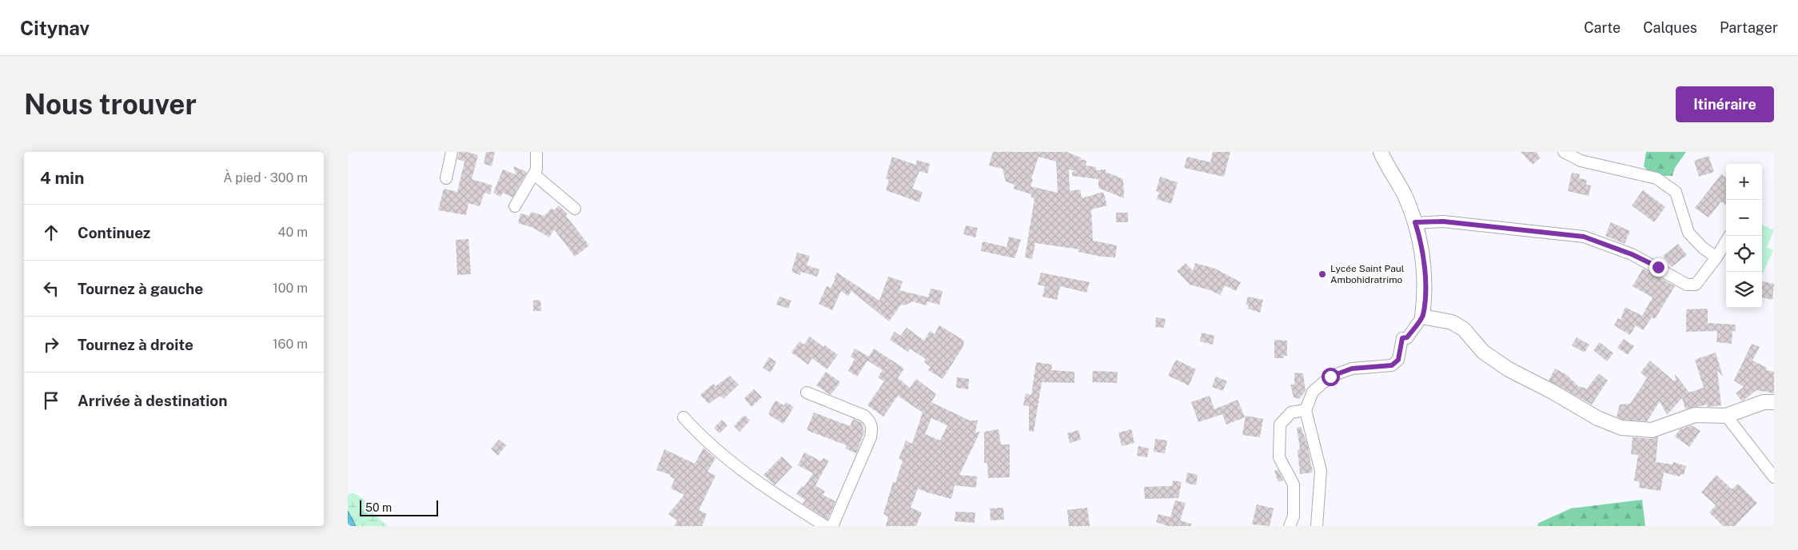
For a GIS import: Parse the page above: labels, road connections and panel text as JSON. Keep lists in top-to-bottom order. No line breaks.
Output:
{"places":["Lycée Saint Paul Ambohidratrimo"],"scale_bar":"50 m","page":{"header":"Citynav","nav":["Carte","Calques","Partager"],"buttons":"Itinéraire","title":"Nous trouver","heading":["4 min","À pied · 300 m"],"map_buttons":["+","−"],"list":[["Continuez","40 m"],["Tournez à gauche","100 m"],["Tournez à droite","160 m"],"Arrivée à destination"],"scale":"50 m"}}
